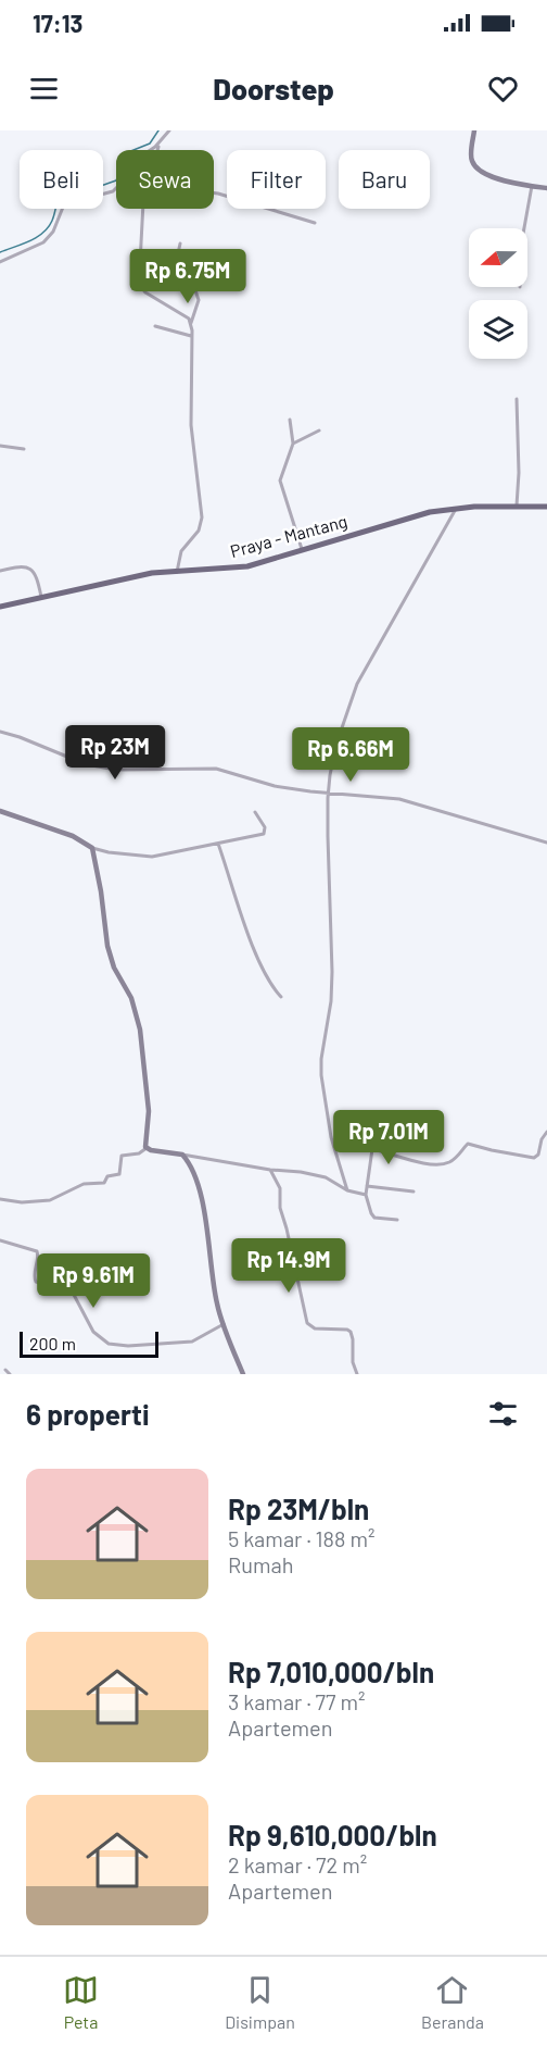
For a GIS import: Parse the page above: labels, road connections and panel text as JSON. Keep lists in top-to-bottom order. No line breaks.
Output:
{"streets":{"main road":["Praya - Mantang"]},"scale_bar":"200 m","north":"left","page":{"status":"17:13","header":"Doorstep","chip":["Beli","Sewa","Filter","Baru"],"price":["Rp 6.75M","Rp 23M","Rp 6.66M","Rp 7.01M","Rp 14.9M","Rp 9.61M"],"scale":"200 m","heading":"6 properti","list":[{"name":"Rp 23M/bln","note":"5 kamar · 188 m² · Rumah"},{"name":"Rp 7,010,000/bln","note":"3 kamar · 77 m² · Apartemen"},{"name":"Rp 9,610,000/bln","note":"2 kamar · 72 m² · Apartemen"}],"tabs":["Peta","Disimpan","Beranda"]}}
